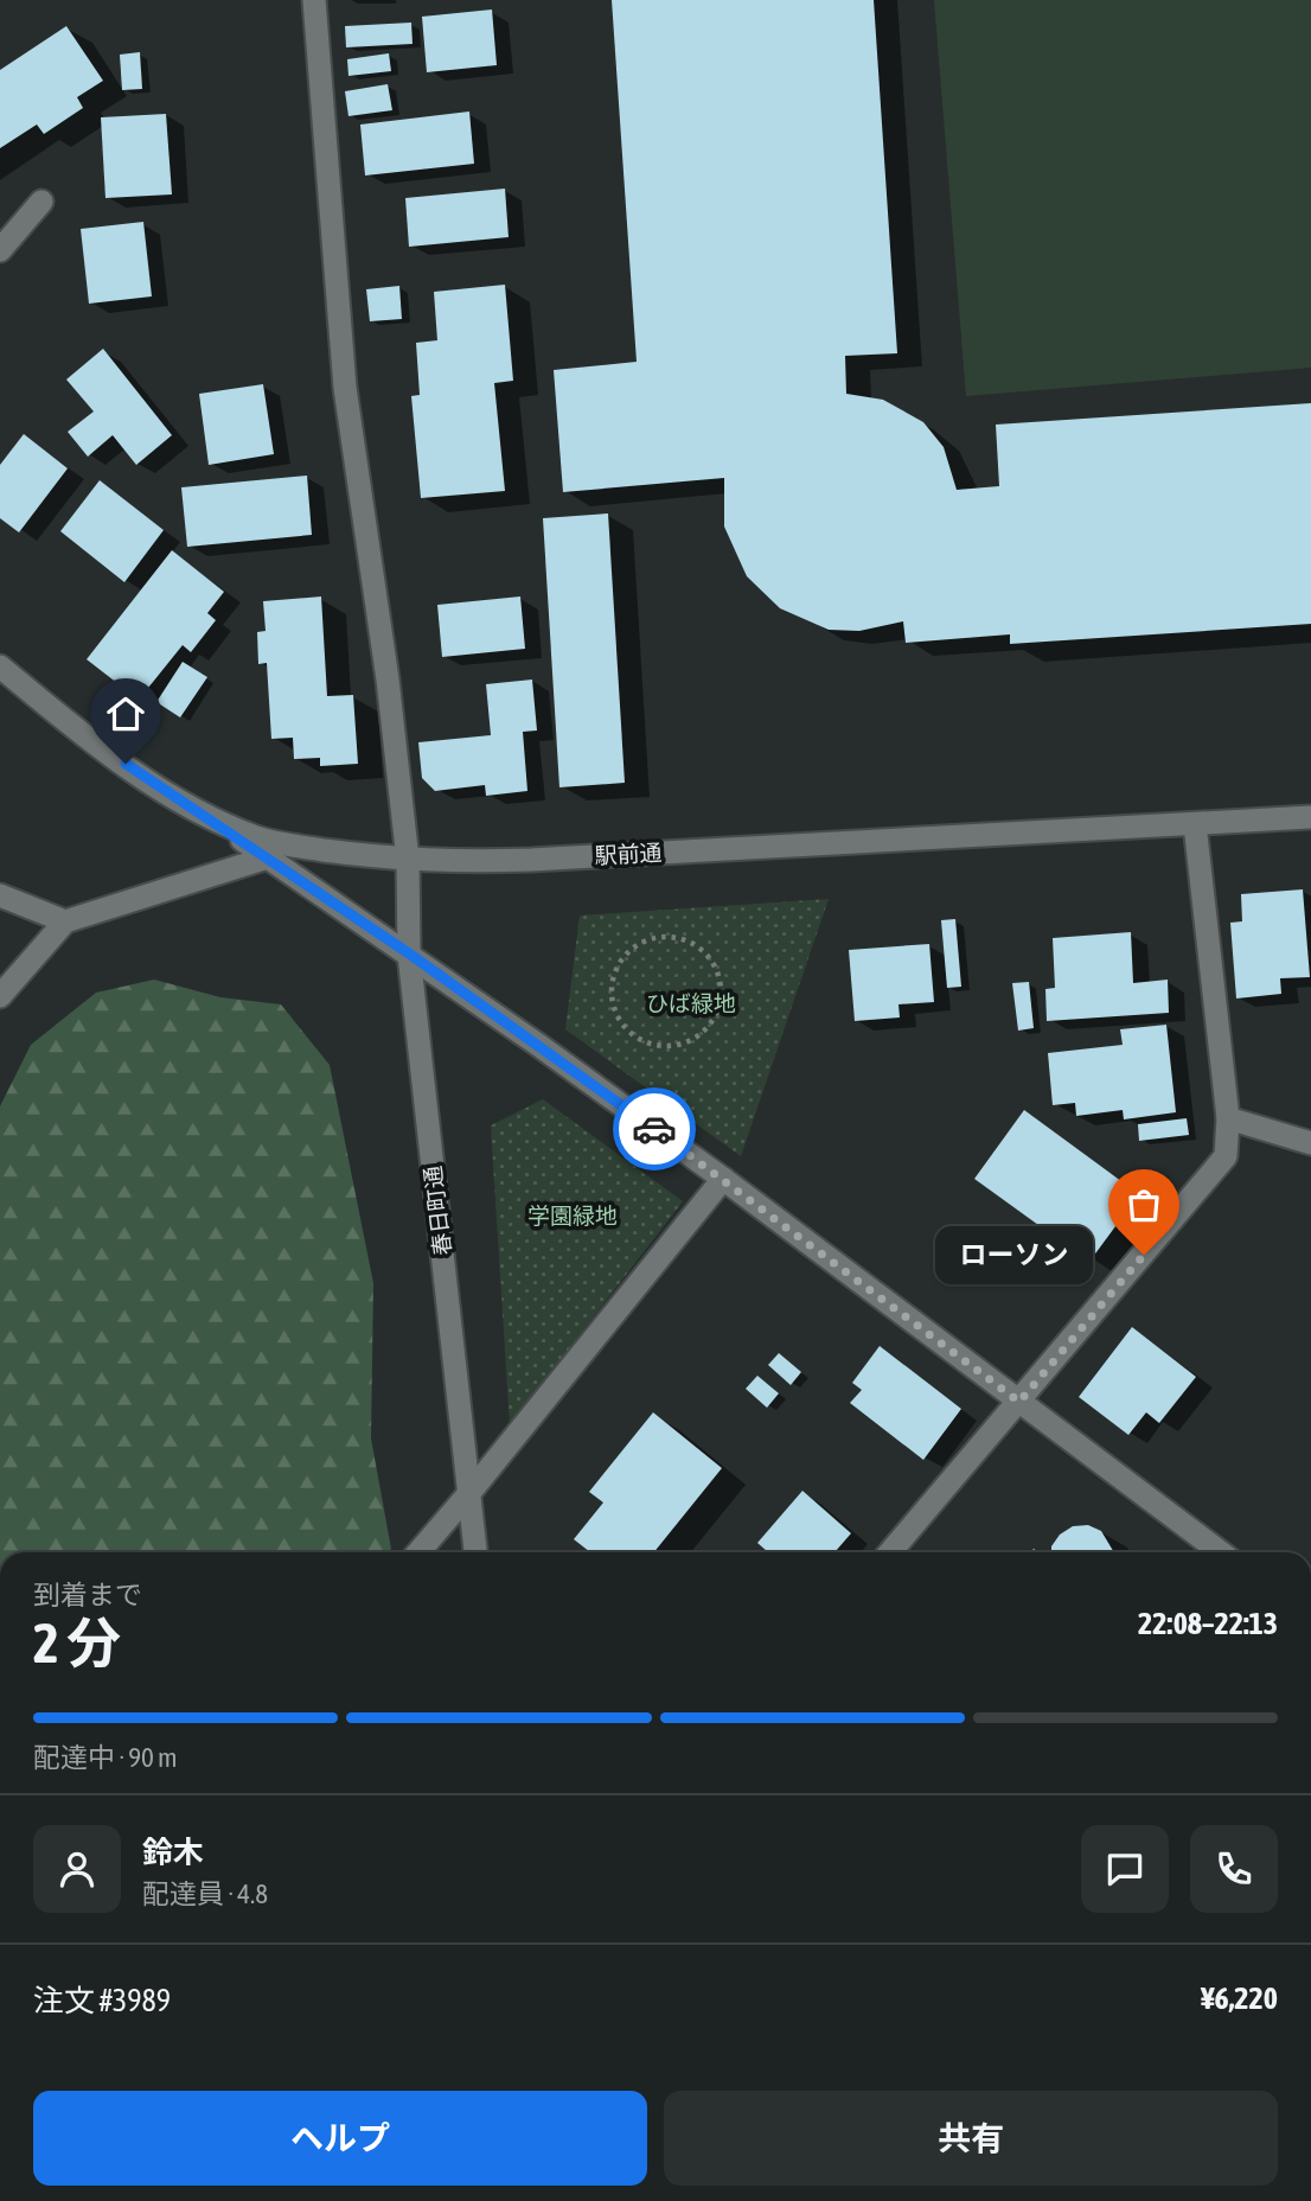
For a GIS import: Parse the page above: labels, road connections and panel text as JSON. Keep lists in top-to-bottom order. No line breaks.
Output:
{"streets":{"street":["駅前通","春日町通"]},"crossings":[["駅前通","春日町通"]],"parks":["ひば緑地","学園緑地"],"places":["ローソン"],"page":{"bubble":"ローソン","heading":["2 分","到着まで","22:08–22:13"],"panel":["鈴木","配達員 · 4.8","注文 #3989","¥6,220"],"bar":"配達中 · 90 m","buttons":["ヘルプ","共有"]}}
